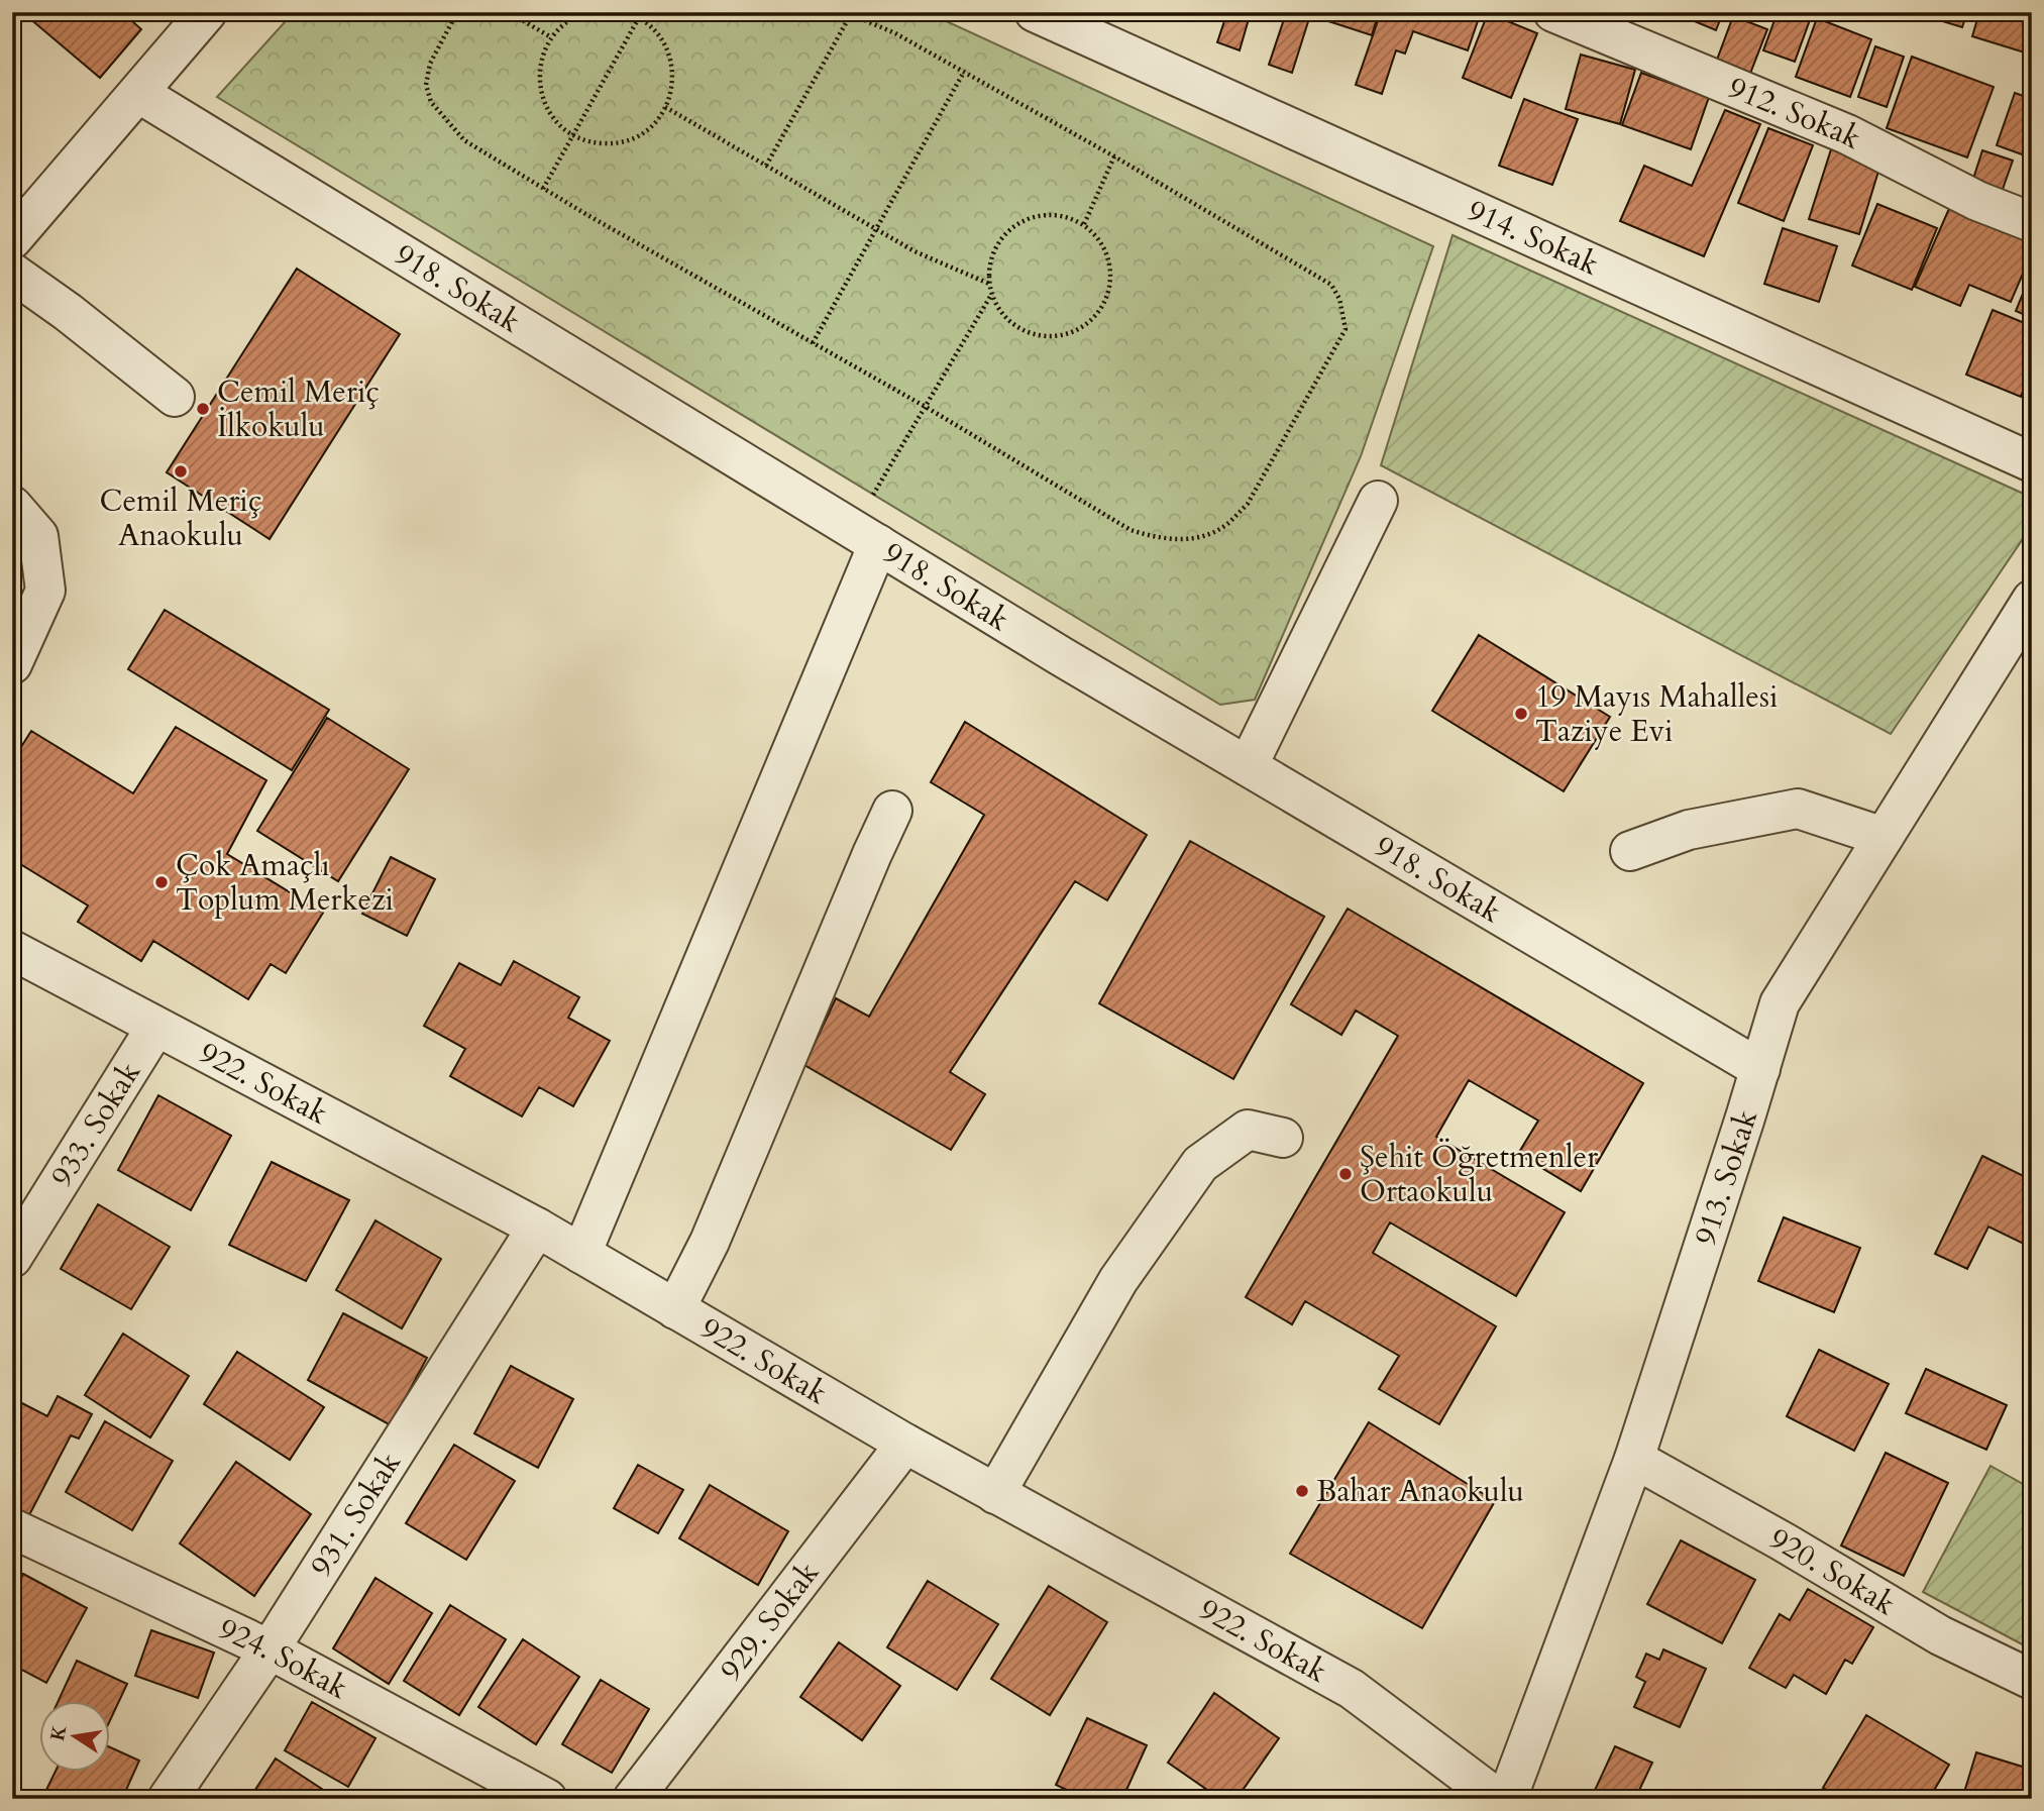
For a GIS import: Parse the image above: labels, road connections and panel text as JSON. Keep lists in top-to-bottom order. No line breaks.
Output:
{"streets":{"street":["912. Sokak","914. Sokak","918. Sokak","922. Sokak","933. Sokak","913. Sokak","931. Sokak","920. Sokak","929. Sokak","924. Sokak"]},"crossings":[["918. Sokak","913. Sokak"],["922. Sokak","933. Sokak"],["922. Sokak","931. Sokak"],["922. Sokak","929. Sokak"],["913. Sokak","920. Sokak"],["931. Sokak","924. Sokak"]],"places":["Cemil Meriç İlkokulu","Cemil Meriç Anaokulu","19 Mayıs Mahallesi Taziye Evi","Çok Amaçlı Toplum Merkezi","Şehit Öğretmenler Ortaokulu","Bahar Anaokulu"],"north":"left"}
